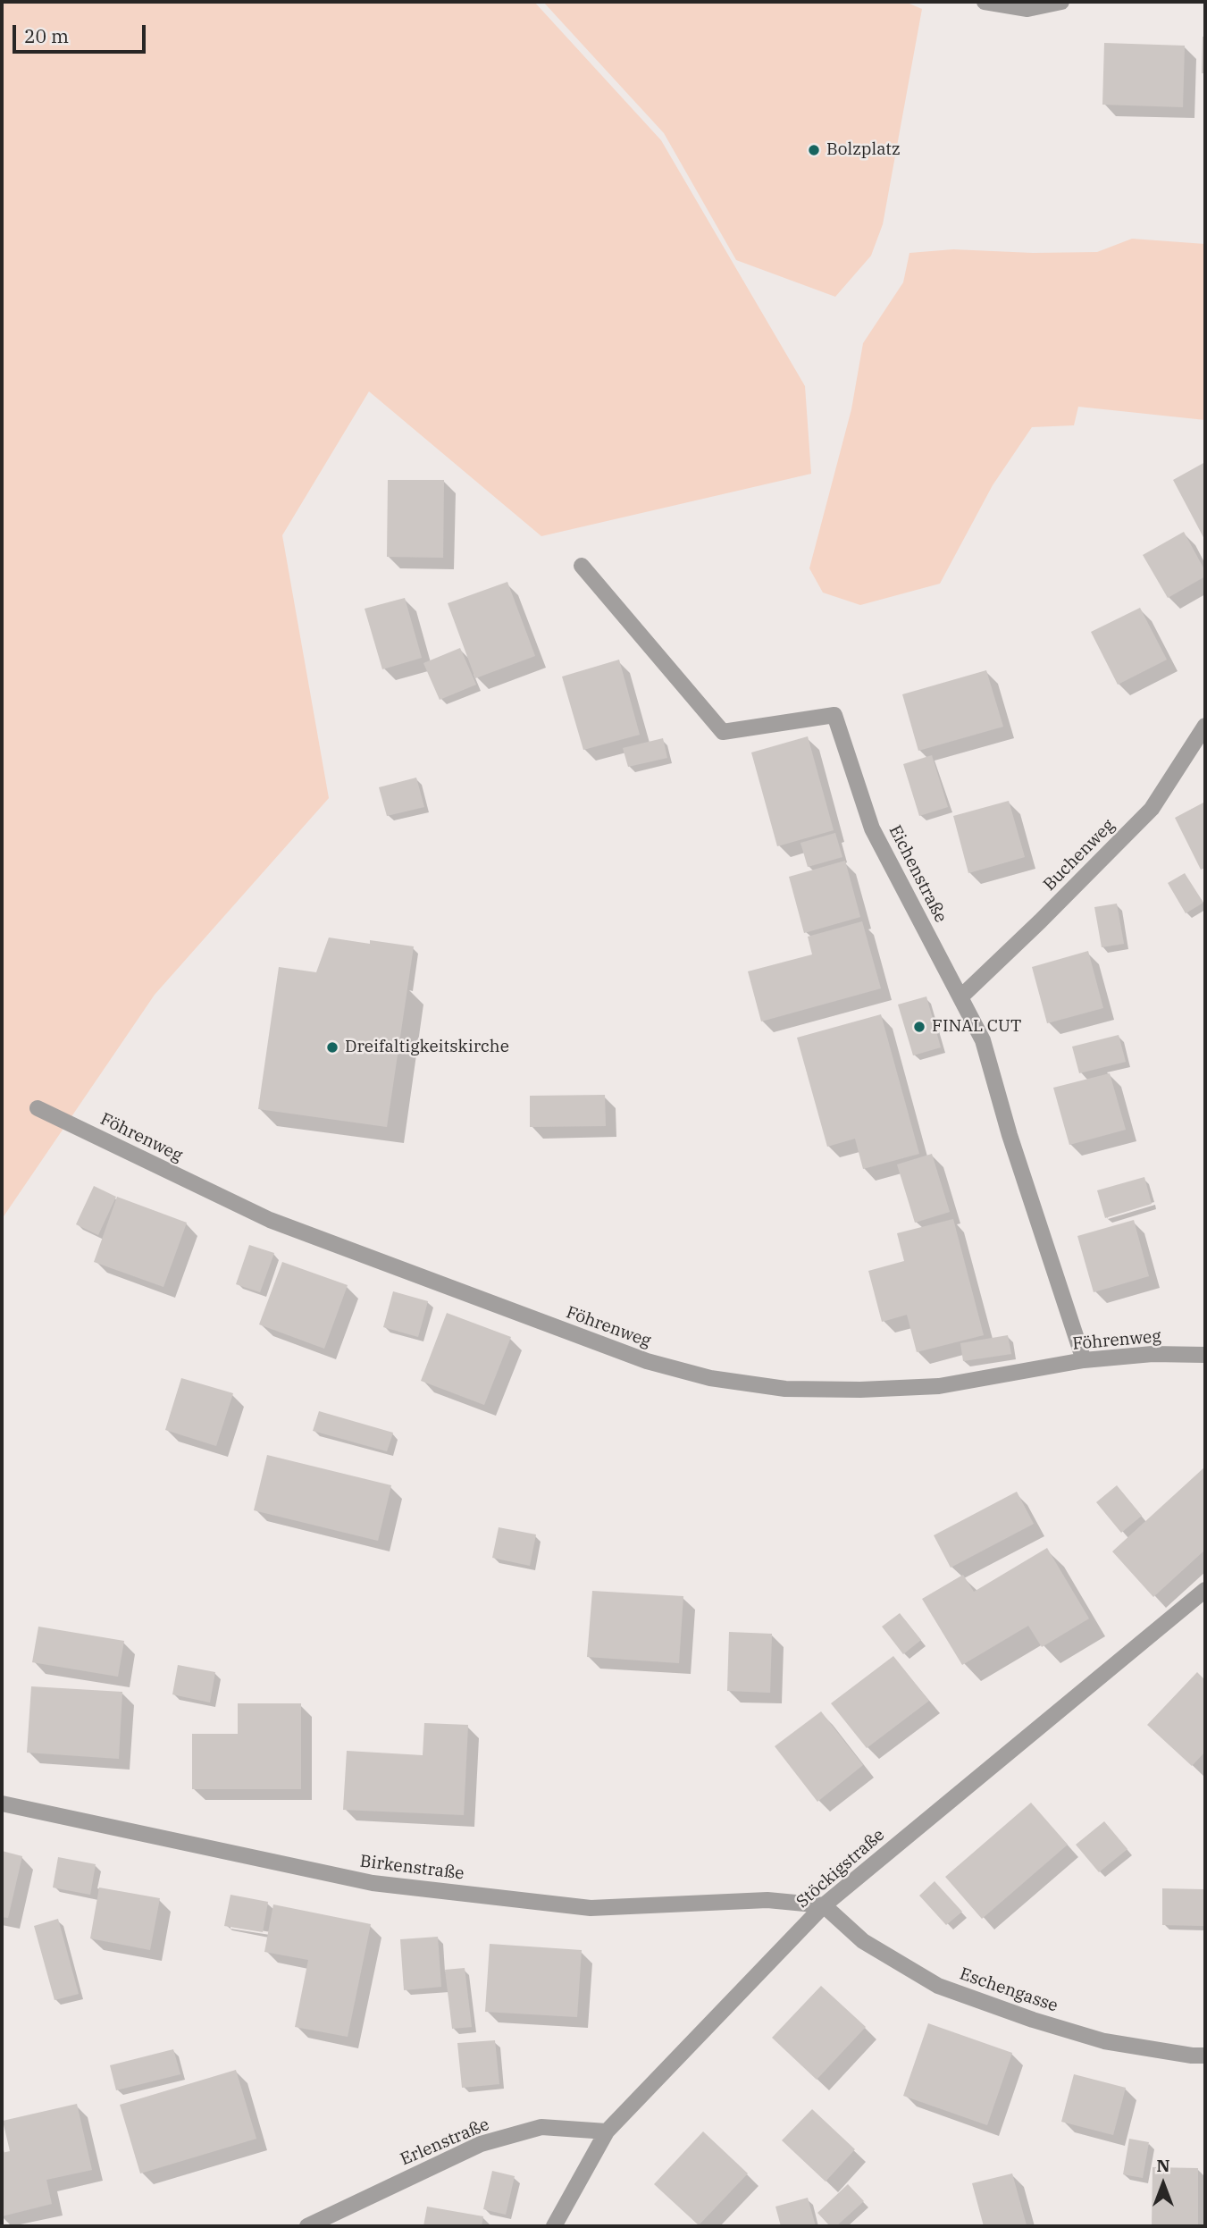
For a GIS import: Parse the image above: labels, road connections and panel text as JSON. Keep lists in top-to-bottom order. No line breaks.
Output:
{"streets":{"street":["Buchenweg","Eichenstraße","Föhrenweg","Birkenstraße","Stöckigstraße","Eschengasse","Erlenstraße"]},"crossings":[["Buchenweg","Eichenstraße"],["Eichenstraße","Föhrenweg"],["Birkenstraße","Stöckigstraße"],["Birkenstraße","Eschengasse"],["Stöckigstraße","Eschengasse"],["Stöckigstraße","Erlenstraße"]],"places":["Bolzplatz","FINAL CUT","Dreifaltigkeitskirche"],"scale_bar":"20 m","north":"top"}
